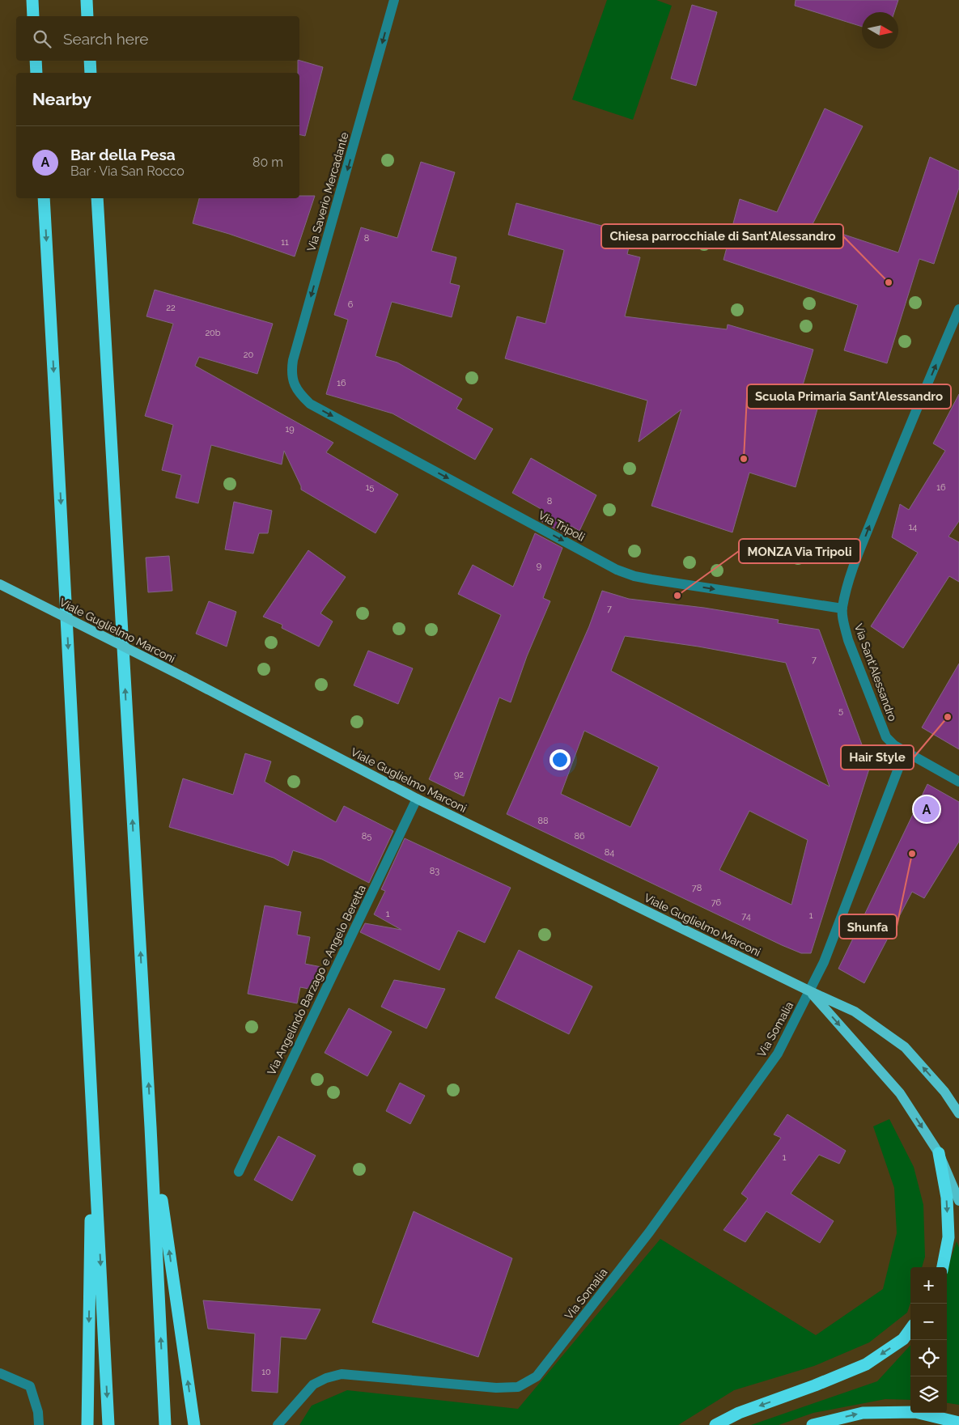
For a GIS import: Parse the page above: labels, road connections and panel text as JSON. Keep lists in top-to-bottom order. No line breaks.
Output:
{"streets":{"main road":["Viale Guglielmo Marconi"],"street":["Via Saverio Mercadante","Via Tripoli","Via Sant'Alessandro","Via Angelindo Barzago e Angelo Beretta","Via Somalia"]},"crossings":[["Via Saverio Mercadante","Via Tripoli"],["Via Tripoli","Via Sant'Alessandro"],["Viale Guglielmo Marconi","Via Angelindo Barzago e Angelo Beretta"],["Viale Guglielmo Marconi","Via Somalia"]],"one_way":["Via Saverio Mercadante","Via Tripoli","Via Sant'Alessandro"],"places":["Chiesa parrocchiale di Sant'Alessandro","Scuola Primaria Sant'Alessandro","MONZA Via Tripoli","Hair Style","Shunfa"],"house_numbers":["8","11","6","22","20b","20","16","19","15","16","8","14","9","7","7","5","92","88","85","86","84","83","78","76","1","1","74","1","10"],"north":"right","page":{"search":"Search here","heading":"Nearby","list":[{"mark":"A","name":"Bar della Pesa","note":"Bar · Via San Rocco","value":"80 m"}],"pins":"A","map_buttons":["+","−"]}}
